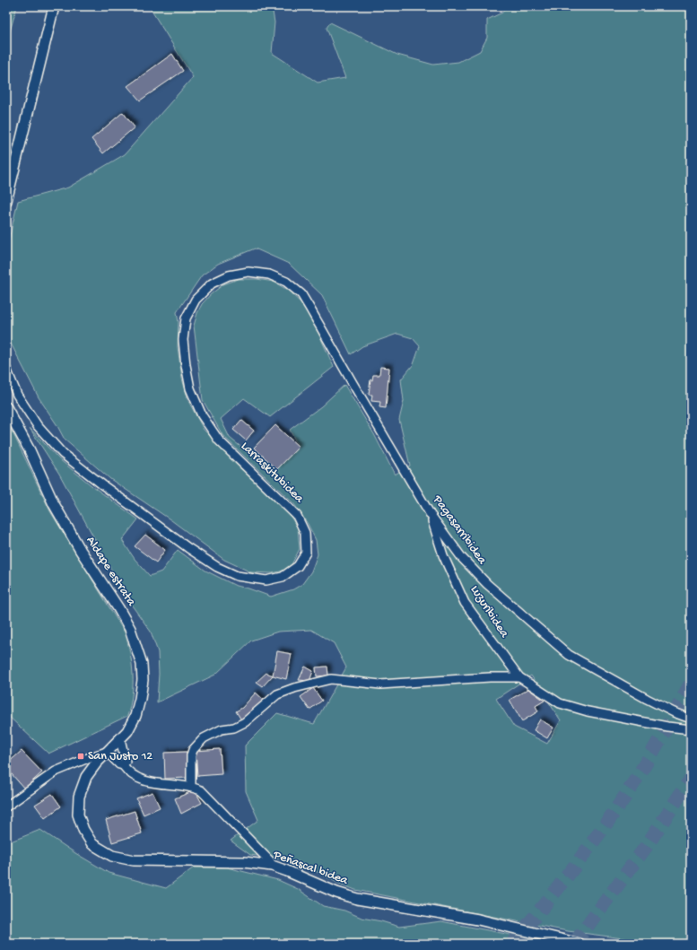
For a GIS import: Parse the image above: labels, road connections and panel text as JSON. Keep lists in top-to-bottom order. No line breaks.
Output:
{"streets":{"street":["Larraskitubidea","Pagasarribidea","Aldape estrata","Luzuribidea","Peñascal bidea"]},"crossings":[["Larraskitubidea","Pagasarribidea"],["Pagasarribidea","Luzuribidea"],["Aldape estrata","Peñascal bidea"]],"places":{"transit":["San Justo 12"]}}
